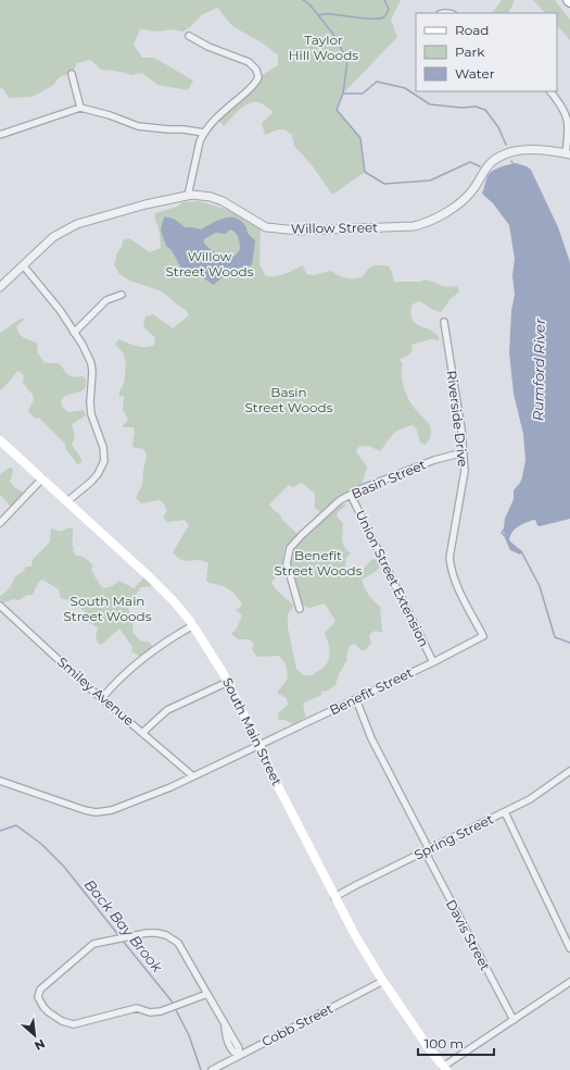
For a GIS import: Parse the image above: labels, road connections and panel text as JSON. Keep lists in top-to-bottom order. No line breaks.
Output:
{"streets":{"main road":["South Main Street"],"street":["Willow Street","Riverside Drive","Basin Street","Union Street Extension","Smiley Avenue","Benefit Street","Spring Street","Davis Street","Cobb Street"]},"crossings":[["Riverside Drive","Basin Street"],["Riverside Drive","Benefit Street"],["Basin Street","Union Street Extension"],["Union Street Extension","Benefit Street"],["Smiley Avenue","Benefit Street"],["Benefit Street","South Main Street"],["Benefit Street","Davis Street"],["South Main Street","Spring Street"],["South Main Street","Cobb Street"],["Spring Street","Davis Street"]],"water":["Rumford River","Back Bay Brook"],"parks":["Taylor Hill Woods","Willow Street Woods","Basin Street Woods","Benefit Street Woods","South Main Street Woods"],"legend":["Road","Park","Water"],"scale_bar":"100 m","north":"bottom right"}
